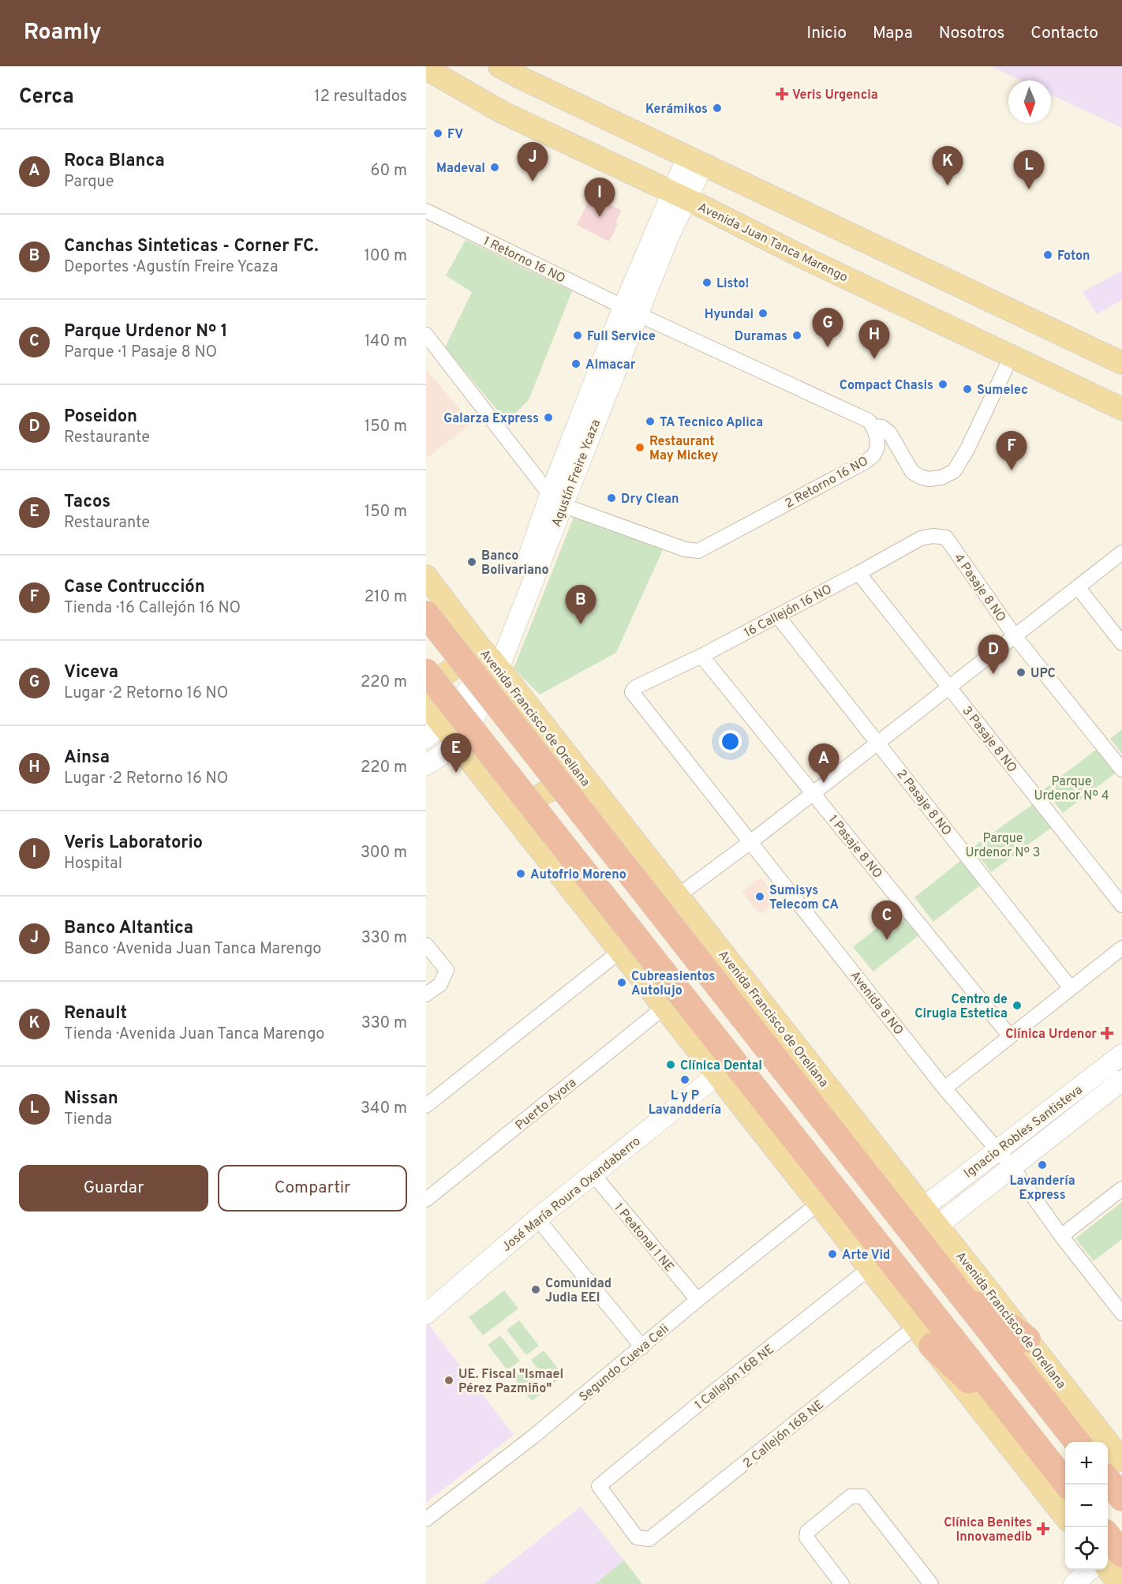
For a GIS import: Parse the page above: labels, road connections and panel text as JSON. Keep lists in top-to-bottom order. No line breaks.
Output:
{"streets":{"highway":["Avenida Francisco de Orellana"],"main road":["Avenida Juan Tanca Marengo"],"street":["1 Retorno 16 NO","Agustín Freire Ycaza","2 Retorno 16 NO","4 Pasaje 8 NO","16 Callejón 16 NO","3 Pasaje 8 NO","2 Pasaje 8 NO","1 Pasaje 8 NO","Avenida 8 NO","Puerto Ayora","Ignacio Robles Santisteva","José María Roura Oxandaberro","1 Peatonal 1 NE","Segundo Cueva Celi","1 Callejón 16B NE","2 Callejón 16B NE"]},"crossings":[["Avenida Juan Tanca Marengo","Agustín Freire Ycaza"],["1 Retorno 16 NO","Agustín Freire Ycaza"],["Agustín Freire Ycaza","2 Retorno 16 NO"],["Agustín Freire Ycaza","Avenida Francisco de Orellana"],["4 Pasaje 8 NO","16 Callejón 16 NO"],["16 Callejón 16 NO","3 Pasaje 8 NO"],["16 Callejón 16 NO","2 Pasaje 8 NO"],["16 Callejón 16 NO","1 Pasaje 8 NO"],["16 Callejón 16 NO","Avenida 8 NO"],["Avenida Francisco de Orellana","Ignacio Robles Santisteva"],["Avenida 8 NO","Ignacio Robles Santisteva"],["José María Roura Oxandaberro","1 Peatonal 1 NE"],["1 Peatonal 1 NE","Segundo Cueva Celi"],["1 Callejón 16B NE","2 Callejón 16B NE"]],"parks":["Parque Urdenor Nº 4","Parque Urdenor Nº 3"],"places":{"health":["Veris Urgencia","Clínica Urdenor","Clínica Benites Innovamedib"],"other":["Kerámikos","FV","Madeval","Foton","Listo!","Hyundai","Full Service","Duramas","Almacar","Compact Chasis","Sumelec","Galarza Express","TA Tecnico Aplica","Restaurant May Mickey","Dry Clean","Banco Bolivariano","UPC","Autofrio Moreno","Sumisys Telecom CA","Cubreasientos Autolujo","Centro de Cirugia Estetica","Clínica Dental","L y P Lavanddería","Lavandería Express","Arte Vid","Comunidad Judia EEI","UE. Fiscal \"Ismael Pérez Pazmiño\""]},"north":"bottom","page":{"header":"Roamly","nav":["Inicio","Mapa","Nosotros","Contacto"],"heading":["Cerca","12 resultados"],"list":[{"mark":"A","name":"Roca Blanca","note":"Parque","value":"60 m"},{"mark":"B","name":"Canchas Sinteticas - Corner FC.","note":"Deportes · Agustín Freire Ycaza","value":"100 m"},{"mark":"C","name":"Parque Urdenor Nº 1","note":"Parque · 1 Pasaje 8 NO","value":"140 m"},{"mark":"D","name":"Poseidon","note":"Restaurante","value":"150 m"},{"mark":"E","name":"Tacos","note":"Restaurante","value":"150 m"},{"mark":"F","name":"Case Contrucción","note":"Tienda · 16 Callejón 16 NO","value":"210 m"},{"mark":"G","name":"Viceva","note":"Lugar · 2 Retorno 16 NO","value":"220 m"},{"mark":"H","name":"Ainsa","note":"Lugar · 2 Retorno 16 NO","value":"220 m"},{"mark":"I","name":"Veris Laboratorio","note":"Hospital","value":"300 m"},{"mark":"J","name":"Banco Altantica","note":"Banco · Avenida Juan Tanca Marengo","value":"330 m"},{"mark":"K","name":"Renault","note":"Tienda · Avenida Juan Tanca Marengo","value":"330 m"},{"mark":"L","name":"Nissan","note":"Tienda","value":"340 m"}],"pins":["J","K","L","I","G","H","F","B","D","E","A","C"],"buttons":["Guardar","Compartir"],"map_buttons":["+","−"]}}
